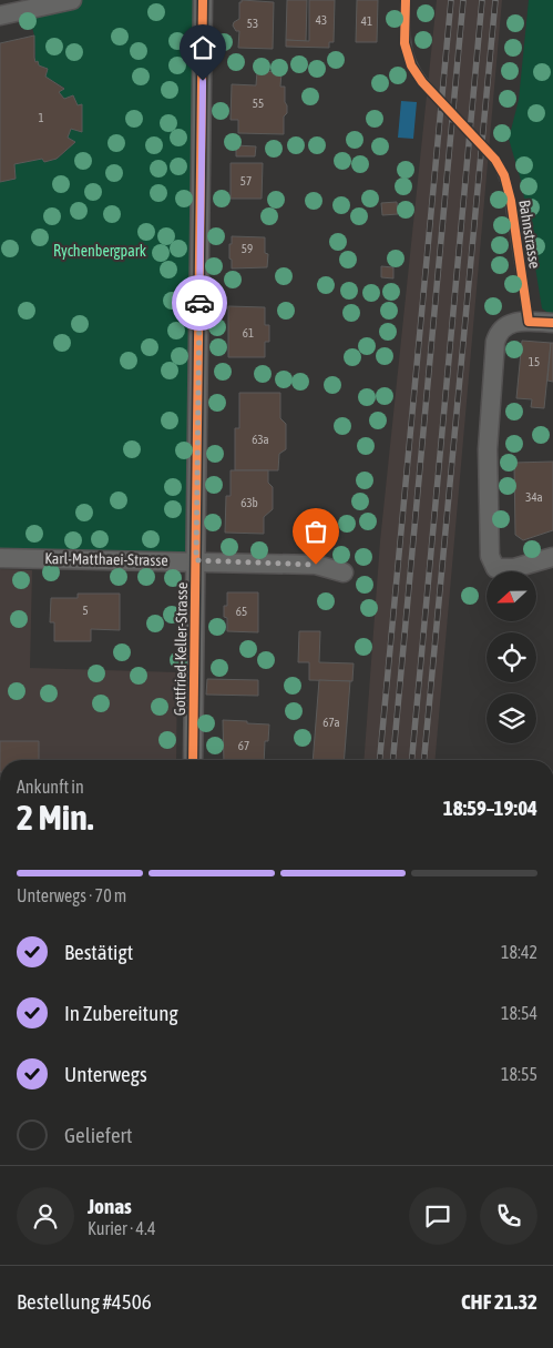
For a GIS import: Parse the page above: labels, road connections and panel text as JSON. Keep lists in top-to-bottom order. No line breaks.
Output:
{"streets":{"street":["Karl-Matthaei-Strasse","Gottfried-Keller-Strasse"],"lane":["Bahnstrasse"]},"crossings":[["Karl-Matthaei-Strasse","Gottfried-Keller-Strasse"]],"parks":["Rychenbergpark"],"house_numbers":["43","41","53","55","1","57","59","61","15","63a","34a","63b","5","65","67a","67"],"north":"left","page":{"heading":["2 Min.","Ankunft in","18:59–19:04"],"panel":["Jonas","Kurier · 4.4","Bestellung #4506","CHF 21.32"],"bar":"Unterwegs · 70 m","list":[["Bestätigt","18:42"],["In Zubereitung","18:54"],["Unterwegs","18:55"],"Geliefert"]}}
